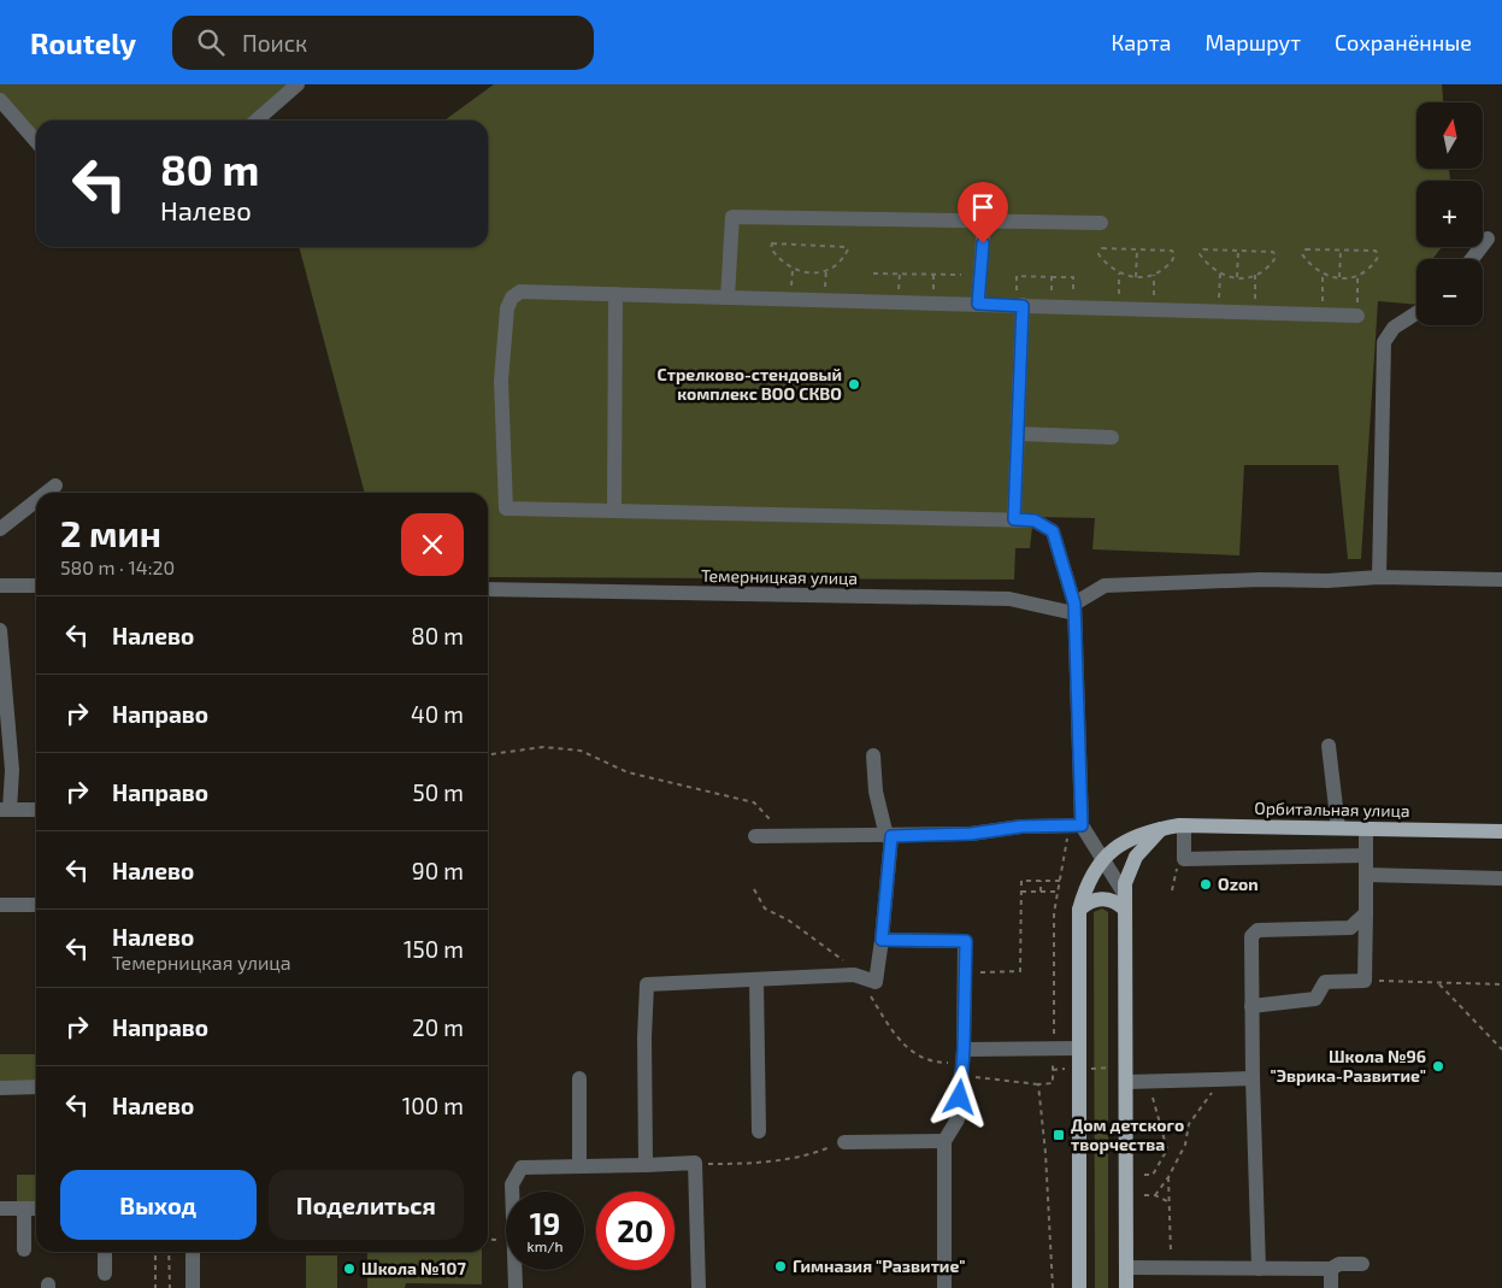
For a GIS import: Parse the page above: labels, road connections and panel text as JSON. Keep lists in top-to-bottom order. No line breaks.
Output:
{"streets":{"main road":["Орбитальная улица"],"street":["Темерницкая улица"]},"places":{"other":["Стрелково-стендовый комплекс ВОО СКВО","Ozon","Школа №96 \"Эврика-Развитие\"","Гимназия \"Развитие\"","Школа №107"],"transit":["Дом детского творчества"]},"north":"top","page":{"header":"Routely","search":"Поиск","nav":["Карта","Маршрут","Сохранённые"],"map_buttons":["+","−"],"turn":["80 m","Налево"],"heading":["2 мин","580 m · 14:20"],"list":[{"name":"Налево","value":"80 m"},{"name":"Направо","value":"40 m"},{"name":"Направо","value":"50 m"},{"name":"Налево","value":"90 m"},{"name":"Налево","note":"Темерницкая улица","value":"150 m"},{"name":"Направо","value":"20 m"},{"name":"Налево","value":"100 m"}],"buttons":["Выход","Поделиться"],"speed":"19 km/h","limit":"20"}}
